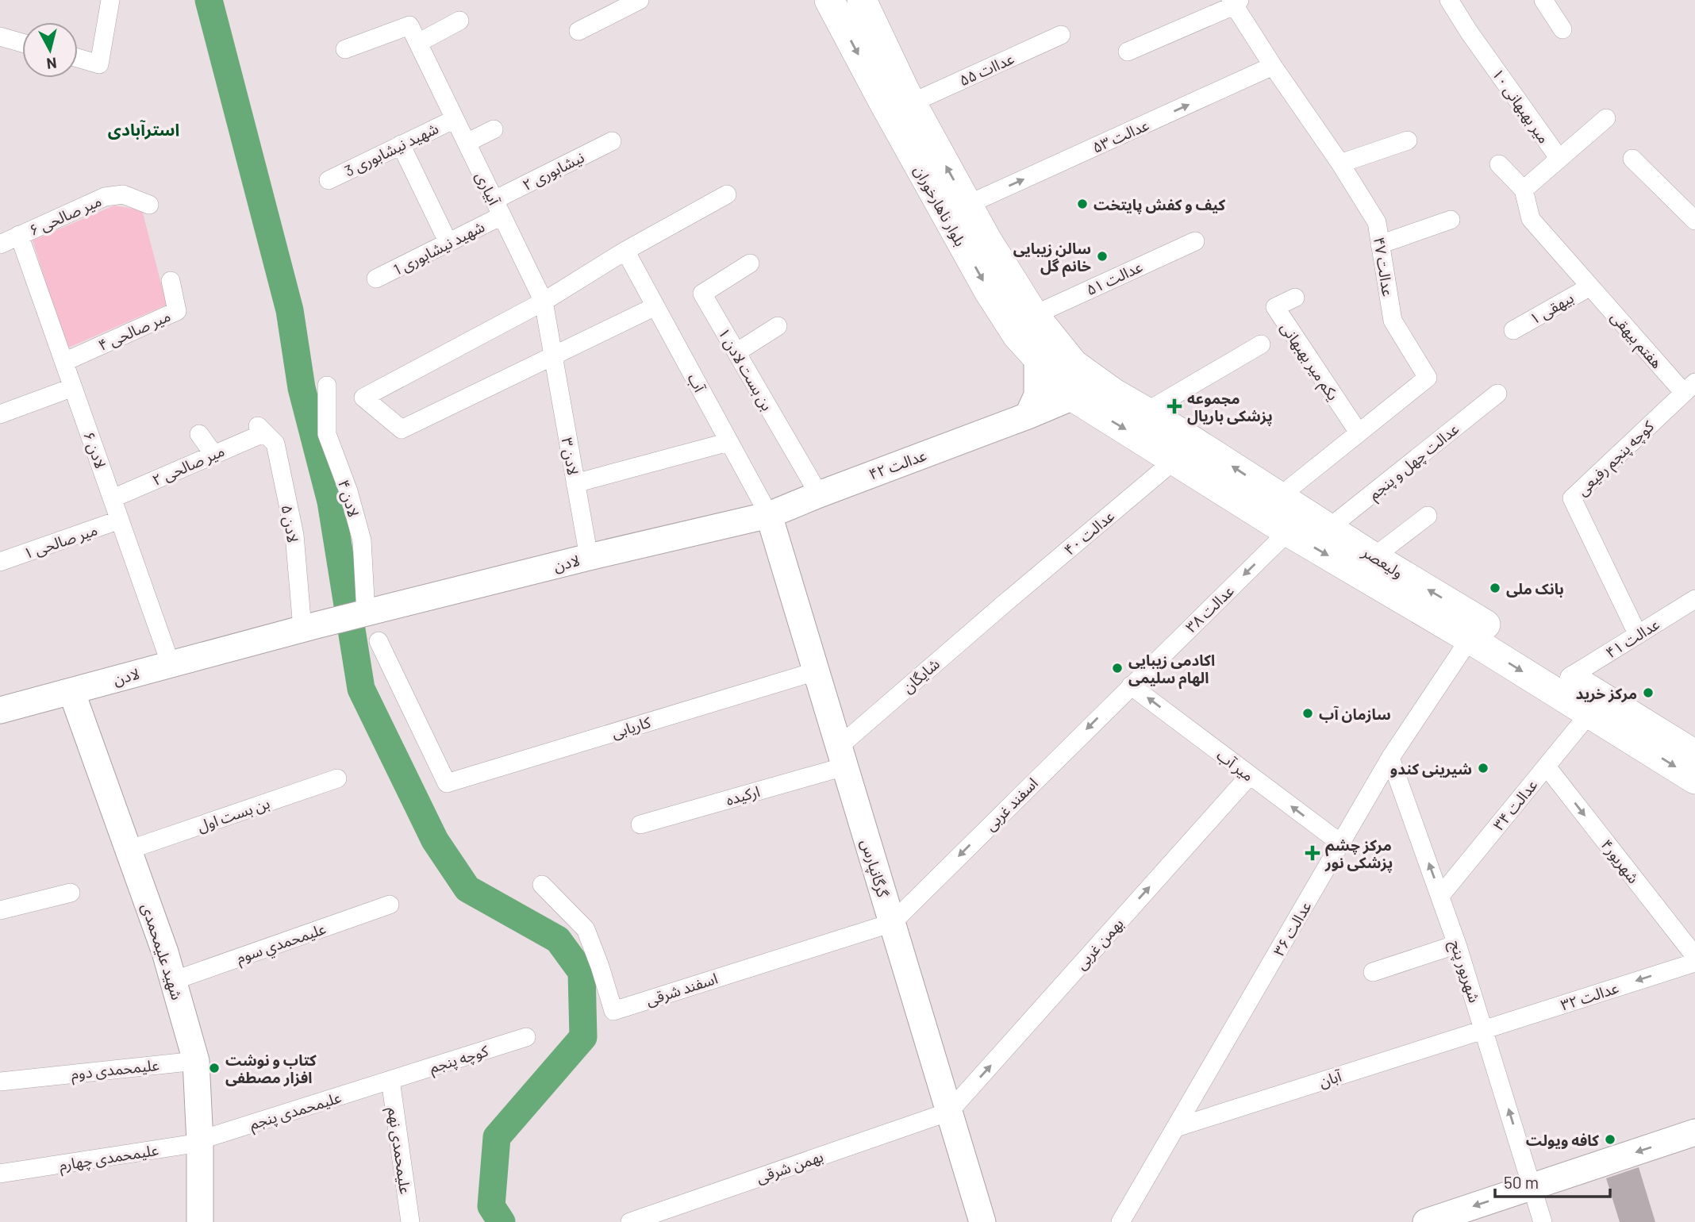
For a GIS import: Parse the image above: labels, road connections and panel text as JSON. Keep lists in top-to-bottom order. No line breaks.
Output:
{"streets":{"main road":["بلوار ناهارخوران","عدالت ۴۲","ولیعصر","لادن","گرگانپارس","شهید علیمحمدی"],"street":["عداات ۵۵","۱۰ میر بهبهانی","عدالت ۵۳","شهید نیشابوری 3","نیشابوری ۲","آبیاری","۶ میر صالحی","شهید نیشابوری 1","عدالت ۴۷","عدالت ۵۱","بیهقی ۱","۴ میر صالحی","هفتم بیهقی","یکم میر بهبهانی","۱ بن بست لادن","آب","۶ لادن","۳ لادن","کوچه پنجم رفیعی","عدالت چهل و پنجم","۲ میر صالحی","۴ لادن","۵ لادن","عدالت ۴۰","۱ میر صالحی","عدالت ۳۸","عدالت ۴۱","شایگان","کاریابی","میر آب","ارکیده","اسفند غربی","عدالت ۳۴","بن بست اول","شهریور۴","عدالت ۳۶","عليمحمدي سوم","بهمن غربی","شهریور پنج","اسفند شرقی","عدالت ۳۲","کوچه پنجم","علیمحمدی دوم","آبان","علیمحمدی پنجم","علیمحمدی نهم","علیمحمدی چهارم","بهمن شرقی"]},"crossings":[["عداات ۵۵","بلوار ناهارخوران"],["عدالت ۵۳","بلوار ناهارخوران"],["عدالت ۵۳","عدالت ۴۷"],["شهید نیشابوری 3","آبیاری"],["نیشابوری ۲","آبیاری"],["نیشابوری ۲","شهید نیشابوری 1"],["آبیاری","شهید نیشابوری 1"],["آبیاری","۳ لادن"],["بلوار ناهارخوران","عدالت ۵۱"],["بلوار ناهارخوران","عدالت ۴۲"],["بلوار ناهارخوران","ولیعصر"],["۶ میر صالحی","۶ لادن"],["عدالت ۴۷","یکم میر بهبهانی"],["عدالت ۴۷","ولیعصر"],["بیهقی ۱","هفتم بیهقی"],["۴ میر صالحی","۶ لادن"],["هفتم بیهقی","کوچه پنجم رفیعی"],["۱ بن بست لادن","عدالت ۴۲"],["آب","عدالت ۴۲"],["آب","لادن"],["آب","گرگانپارس"],["۶ لادن","۲ میر صالحی"],["۶ لادن","۱ میر صالحی"],["۶ لادن","لادن"],["۳ لادن","لادن"],["کوچه پنجم رفیعی","عدالت ۴۱"],["عدالت چهل و پنجم","ولیعصر"],["عدالت ۴۲","ولیعصر"],["عدالت ۴۲","لادن"],["عدالت ۴۲","گرگانپارس"],["۲ میر صالحی","۵ لادن"],["۴ لادن","لادن"],["۵ لادن","لادن"],["عدالت ۴۰","ولیعصر"],["عدالت ۴۰","شایگان"],["ولیعصر","عدالت ۳۸"],["ولیعصر","عدالت ۴۱"],["ولیعصر","عدالت ۳۴"],["ولیعصر","عدالت ۳۶"],["لادن","گرگانپارس"],["لادن","شهید علیمحمدی"],["عدالت ۳۸","میر آب"],["عدالت ۳۸","اسفند غربی"],["شایگان","ارکیده"],["شایگان","گرگانپارس"],["کاریابی","گرگانپارس"],["میر آب","اسفند غربی"],["میر آب","عدالت ۳۶"],["میر آب","بهمن غربی"],["ارکیده","گرگانپارس"],["اسفند غربی","گرگانپارس"],["اسفند غربی","اسفند شرقی"],["عدالت ۳۴","شهریور۴"],["عدالت ۳۴","شهریور پنج"],["بن بست اول","شهید علیمحمدی"],["گرگانپارس","بهمن غربی"],["گرگانپارس","اسفند شرقی"],["گرگانپارس","بهمن شرقی"],["عدالت ۳۶","شهریور پنج"],["عدالت ۳۶","آبان"],["عليمحمدي سوم","شهید علیمحمدی"],["بهمن غربی","بهمن شرقی"],["شهید علیمحمدی","علیمحمدی دوم"],["شهید علیمحمدی","علیمحمدی پنجم"],["شهید علیمحمدی","علیمحمدی چهارم"],["شهریور پنج","عدالت ۳۲"],["شهریور پنج","آبان"],["عدالت ۳۲","آبان"],["کوچه پنجم","علیمحمدی پنجم"],["کوچه پنجم","علیمحمدی نهم"],["علیمحمدی پنجم","علیمحمدی نهم"],["علیمحمدی پنجم","علیمحمدی چهارم"]],"one_way":["عدالت ۳۸","میر آب","اسفند غربی","شهریور۴","بهمن غربی","شهریور پنج","عدالت ۳۲"],"districts":["استرآبادی"],"places":{"other":["کیف و کفش پایتخت","سالن زیبایی خانم گل","بانک ملی","اکادمی زیبایی الهام سلیمی","مرکز خرید","سازمان آب","شیرینی کندو","کتاب و نوشت افزار مصطفی","کافه ویولت"],"health":["مجموعه پزشکی باریال","مرکز چشم پزشکی نور"]},"scale_bar":"50 m","north":"bottom"}
